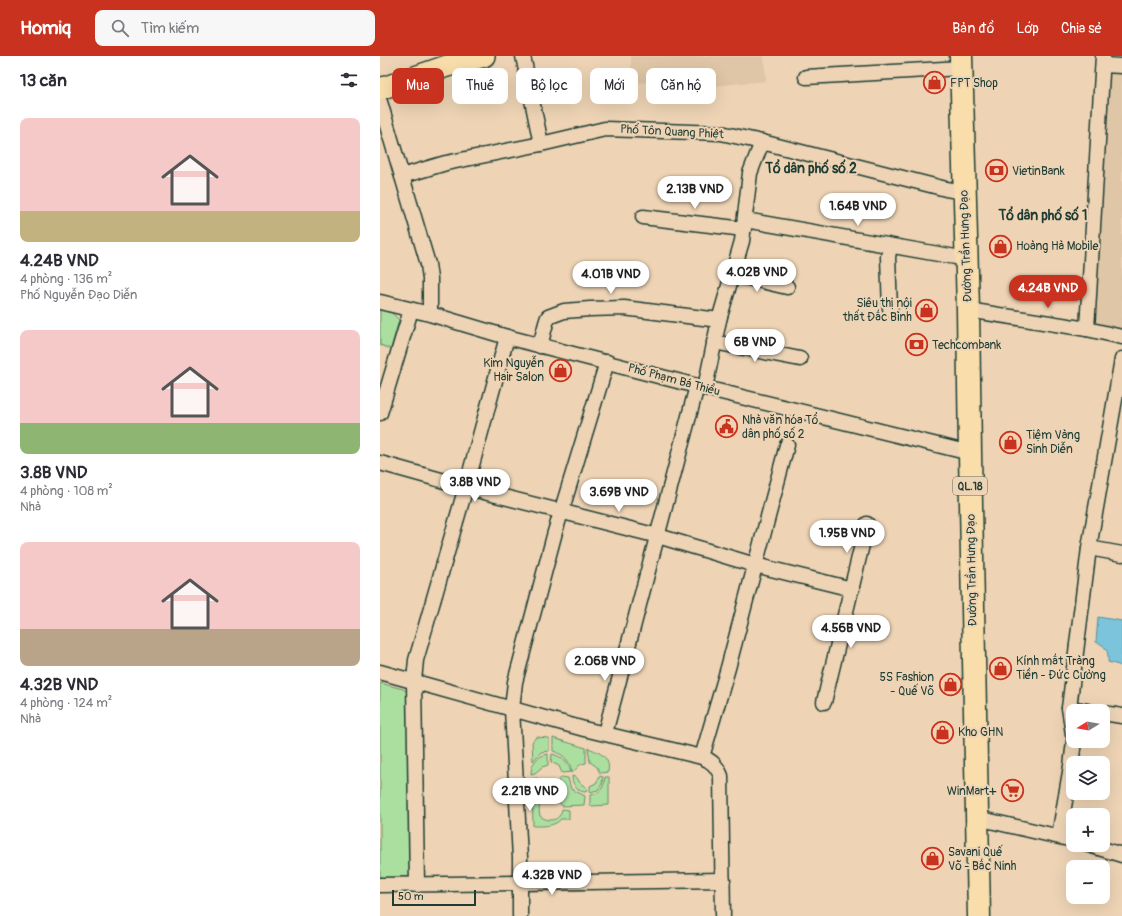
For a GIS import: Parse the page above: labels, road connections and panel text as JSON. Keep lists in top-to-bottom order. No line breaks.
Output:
{"streets":{"highway":["Đường Trần Hưng Đạo","QL.18"],"street":["Phố Tôn Quang Phiệt","Phố Phạm Bá Thiều"]},"crossings":[["Phố Tôn Quang Phiệt","Đường Trần Hưng Đạo"],["Đường Trần Hưng Đạo","Phố Phạm Bá Thiều"]],"districts":["Tổ dân phố số 2","Tổ dân phố số 1"],"places":{"shop":["FPT Shop","Hoàng Hà Mobile","Siêu thị nội thất Đắc Bình","Kim Nguyễn Hair Salon","Tiệm Vàng Sinh Diễn","Kính mắt Tràng Tiền - Đức Cường","5S Fashion - Quế Võ","Kho GHN","Savani Quế Võ - Bắc Ninh"],"bank":["VietinBank","Techcombank"],"public building":["Nhà văn hóa Tổ dân phố số 2"],"supermarket":["WinMart+"]},"scale_bar":"50 m","north":"left","page":{"header":"Homiq","search":"Tìm kiếm","nav":["Bản đồ","Lớp","Chia sẻ"],"heading":"13 căn","chip":["Mua","Thuê","Bộ lọc","Mới","Căn hộ"],"list":[{"name":"4.24B VND","note":"4 phòng · 136 m² · Phố Nguyễn Đạo Diễn"},{"name":"3.8B VND","note":"4 phòng · 108 m² · Nhà"},{"name":"4.32B VND","note":"4 phòng · 124 m² · Nhà"}],"price":["2.13B VND","1.64B VND","4.02B VND","4.01B VND","4.24B VND","6B VND","3.8B VND","3.69B VND","1.95B VND","4.56B VND","2.06B VND","2.21B VND","4.32B VND"],"map_buttons":["+","−"],"scale":"50 m"}}
